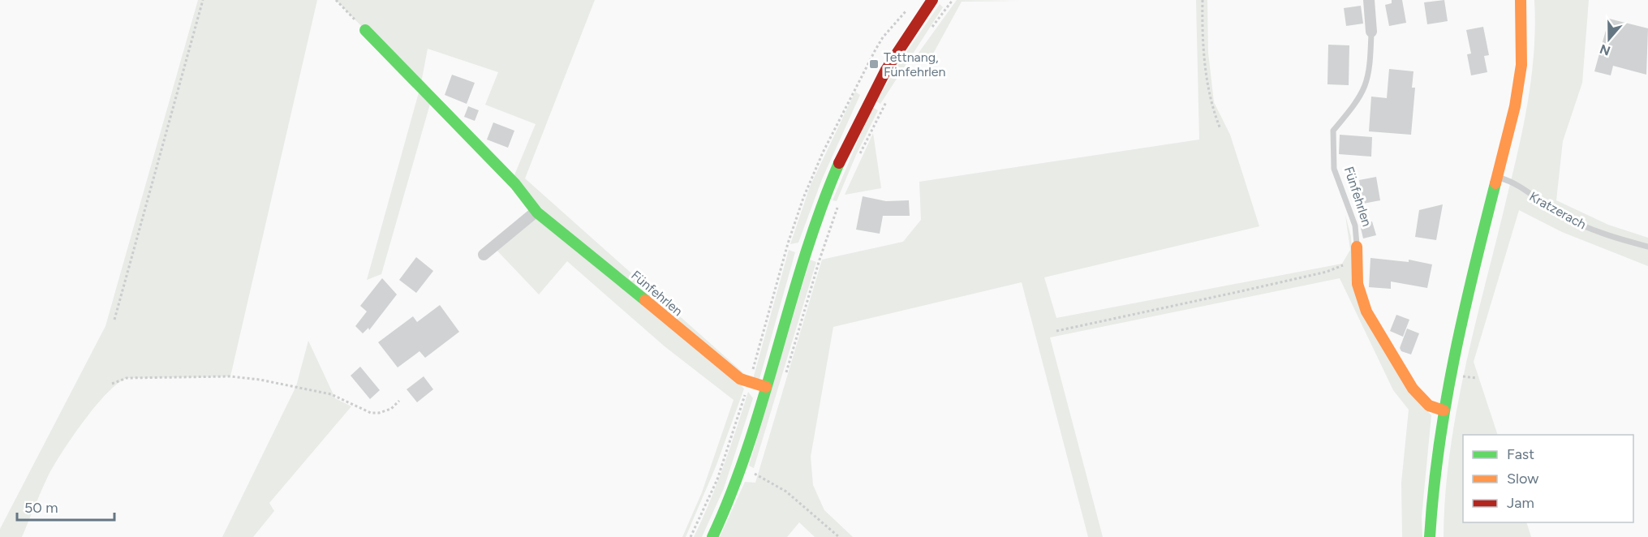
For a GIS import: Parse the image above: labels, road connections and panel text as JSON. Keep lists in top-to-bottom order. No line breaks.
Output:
{"streets":{"main road":["Fünfehrlen"],"lane":["Kratzerach"]},"places":{"transit":["Tettnang, Fünfehrlen"]},"legend":["Fast","Slow","Jam"],"scale_bar":"50 m","north":"bottom"}
